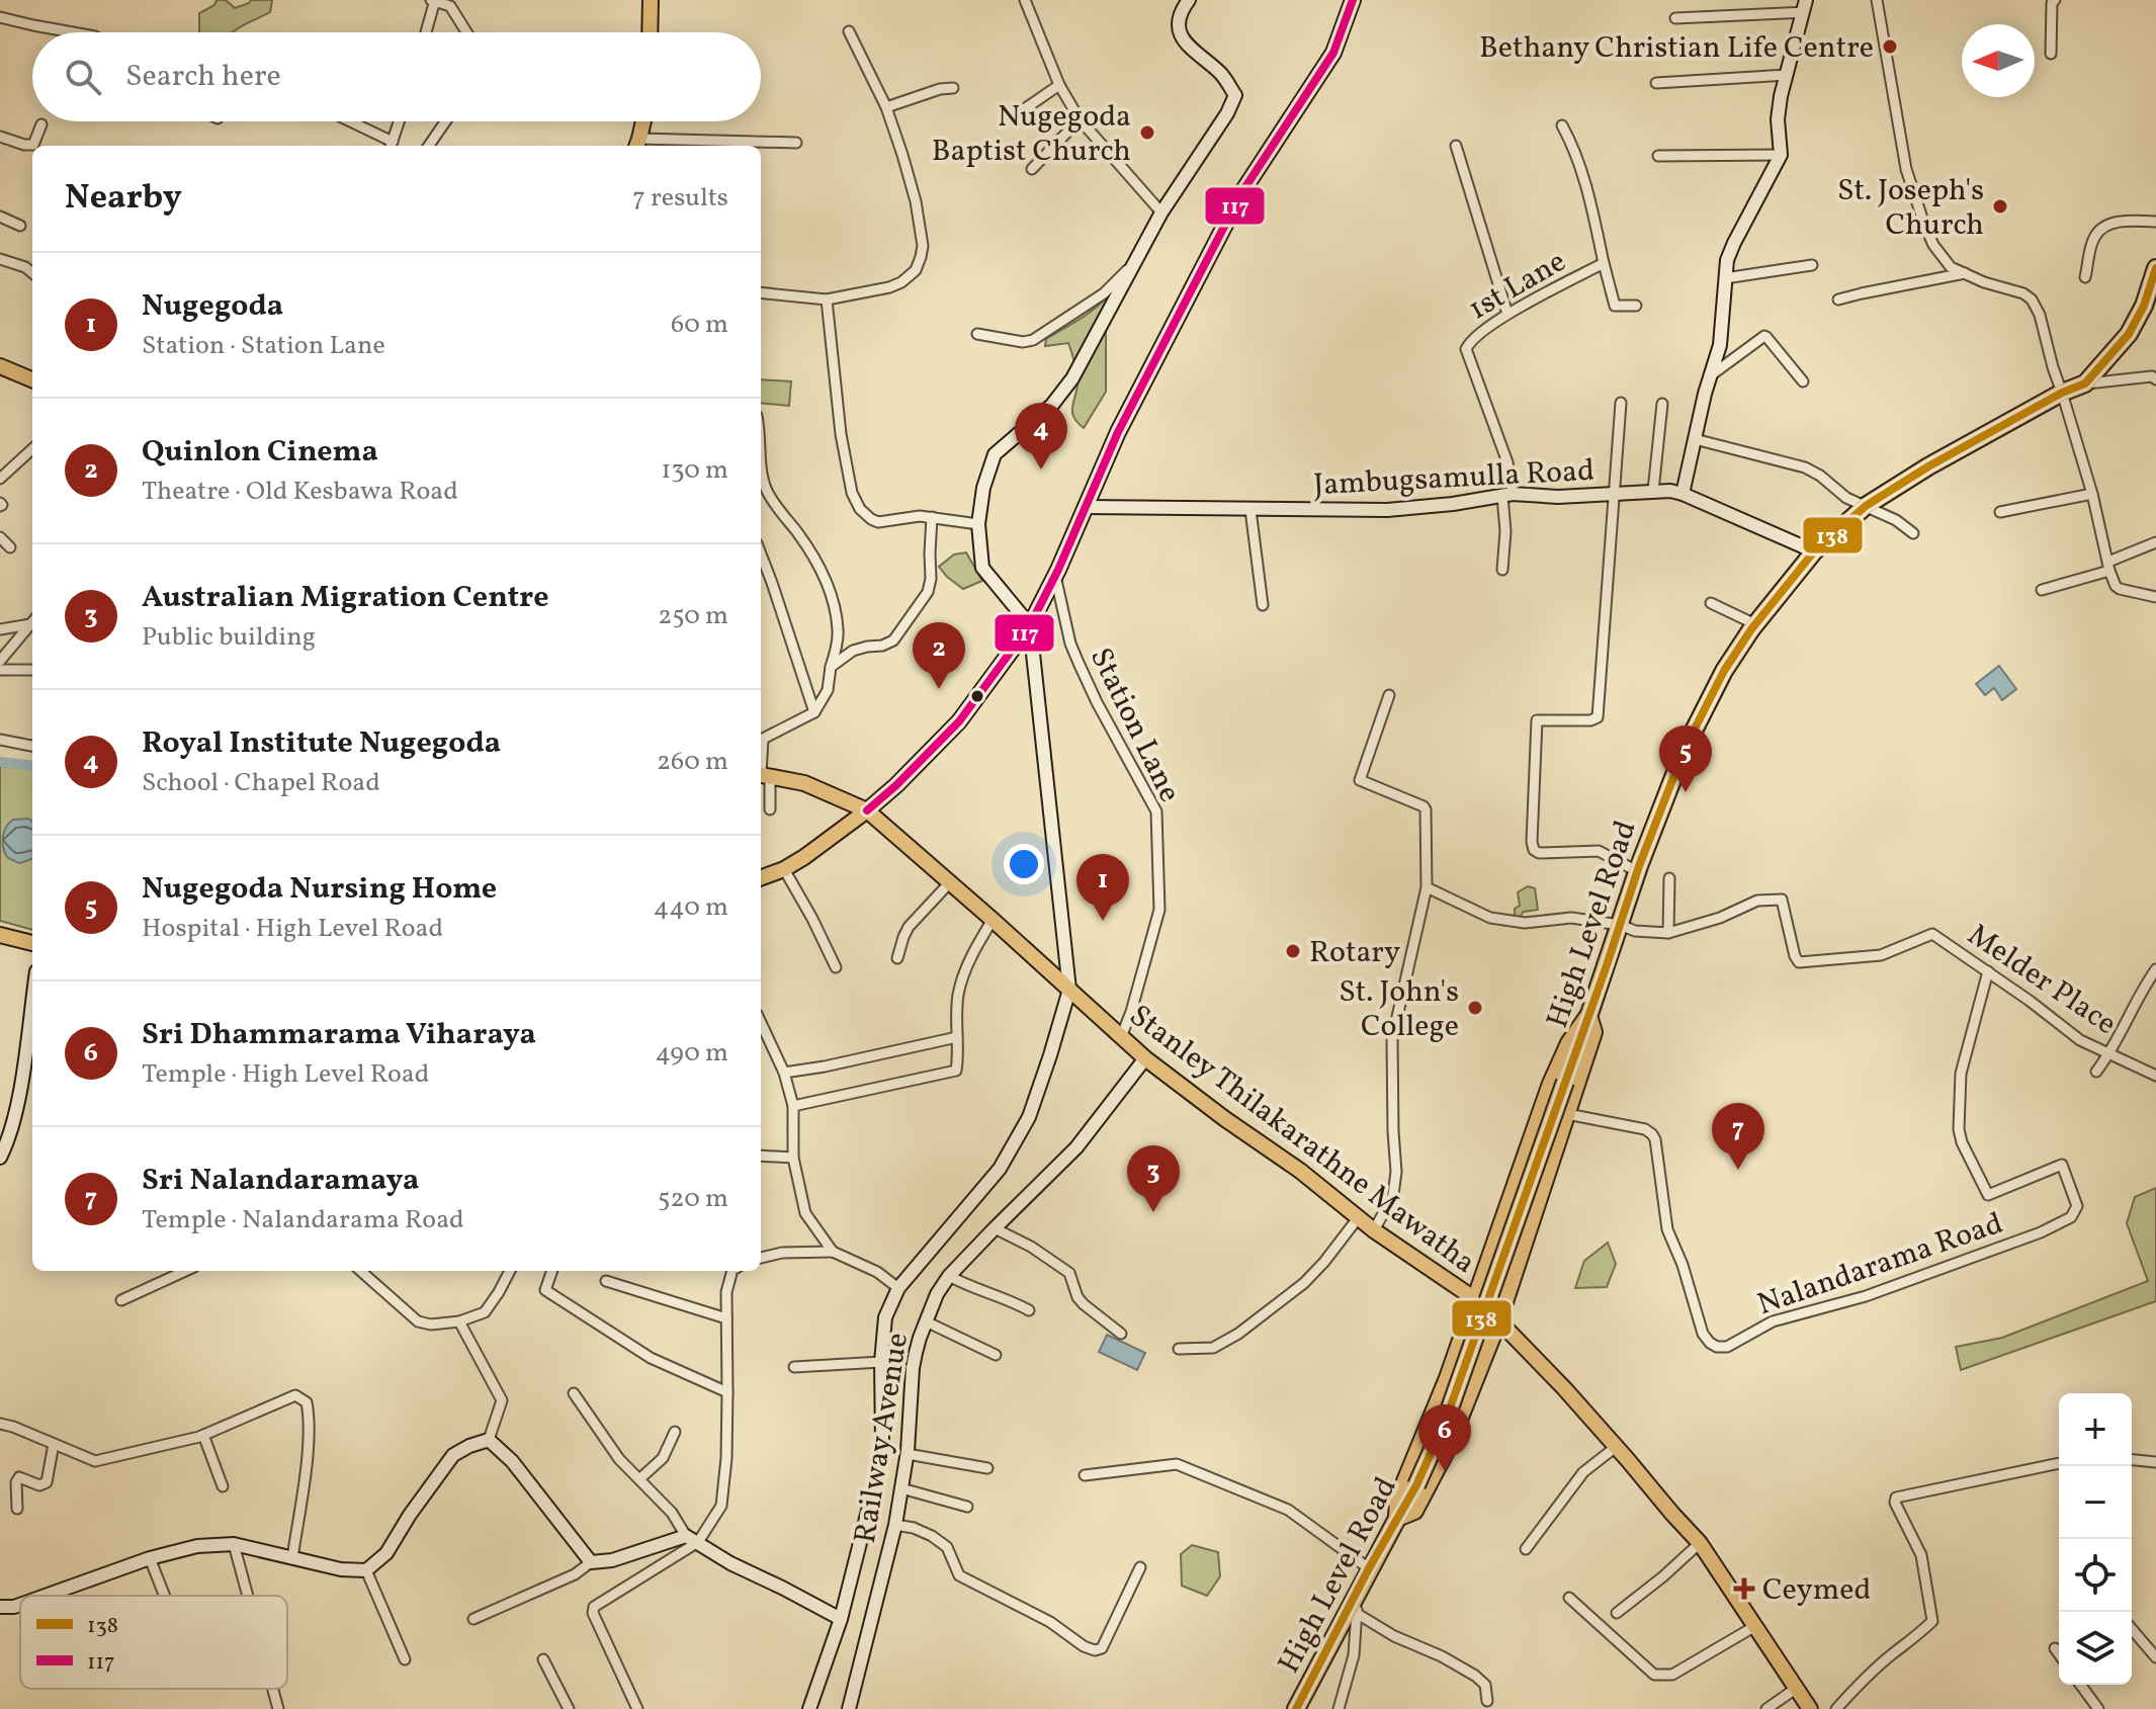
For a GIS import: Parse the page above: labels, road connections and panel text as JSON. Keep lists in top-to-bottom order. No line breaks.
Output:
{"streets":{"highway":["High Level Road"],"main road":["Stanley Thilakarathne Mawatha"],"street":["1st Lane","Jambugsamulla Road","Station Lane","Melder Place","Nalandarama Road","Railway Avenue"]},"crossings":[["1st Lane","Jambugsamulla Road"],["Jambugsamulla Road","High Level Road"],["Station Lane","Stanley Thilakarathne Mawatha"],["High Level Road","Melder Place"],["Melder Place","Nalandarama Road"],["Stanley Thilakarathne Mawatha","Railway Avenue"]],"places":{"other":["Bethany Christian Life Centre","Nugegoda Baptist Church","St. Joseph's Church","Rotary","St. John's College"],"health":["Ceymed"]},"lines":["transit line 117","transit line 138"],"legend":["138","117"],"north":"left","page":{"search":"Search here","heading":["Nearby","7 results"],"list":[{"mark":"1","name":"Nugegoda","note":"Station · Station Lane","value":"60 m"},{"mark":"2","name":"Quinlon Cinema","note":"Theatre · Old Kesbawa Road","value":"130 m"},{"mark":"3","name":"Australian Migration Centre","note":"Public building","value":"250 m"},{"mark":"4","name":"Royal Institute Nugegoda","note":"School · Chapel Road","value":"260 m"},{"mark":"5","name":"Nugegoda Nursing Home","note":"Hospital · High Level Road","value":"440 m"},{"mark":"6","name":"Sri Dhammarama Viharaya","note":"Temple · High Level Road","value":"490 m"},{"mark":"7","name":"Sri Nalandaramaya","note":"Temple · Nalandarama Road","value":"520 m"}],"pins":["4","2","5","1","7","3","6"],"map_buttons":["+","−"]}}
